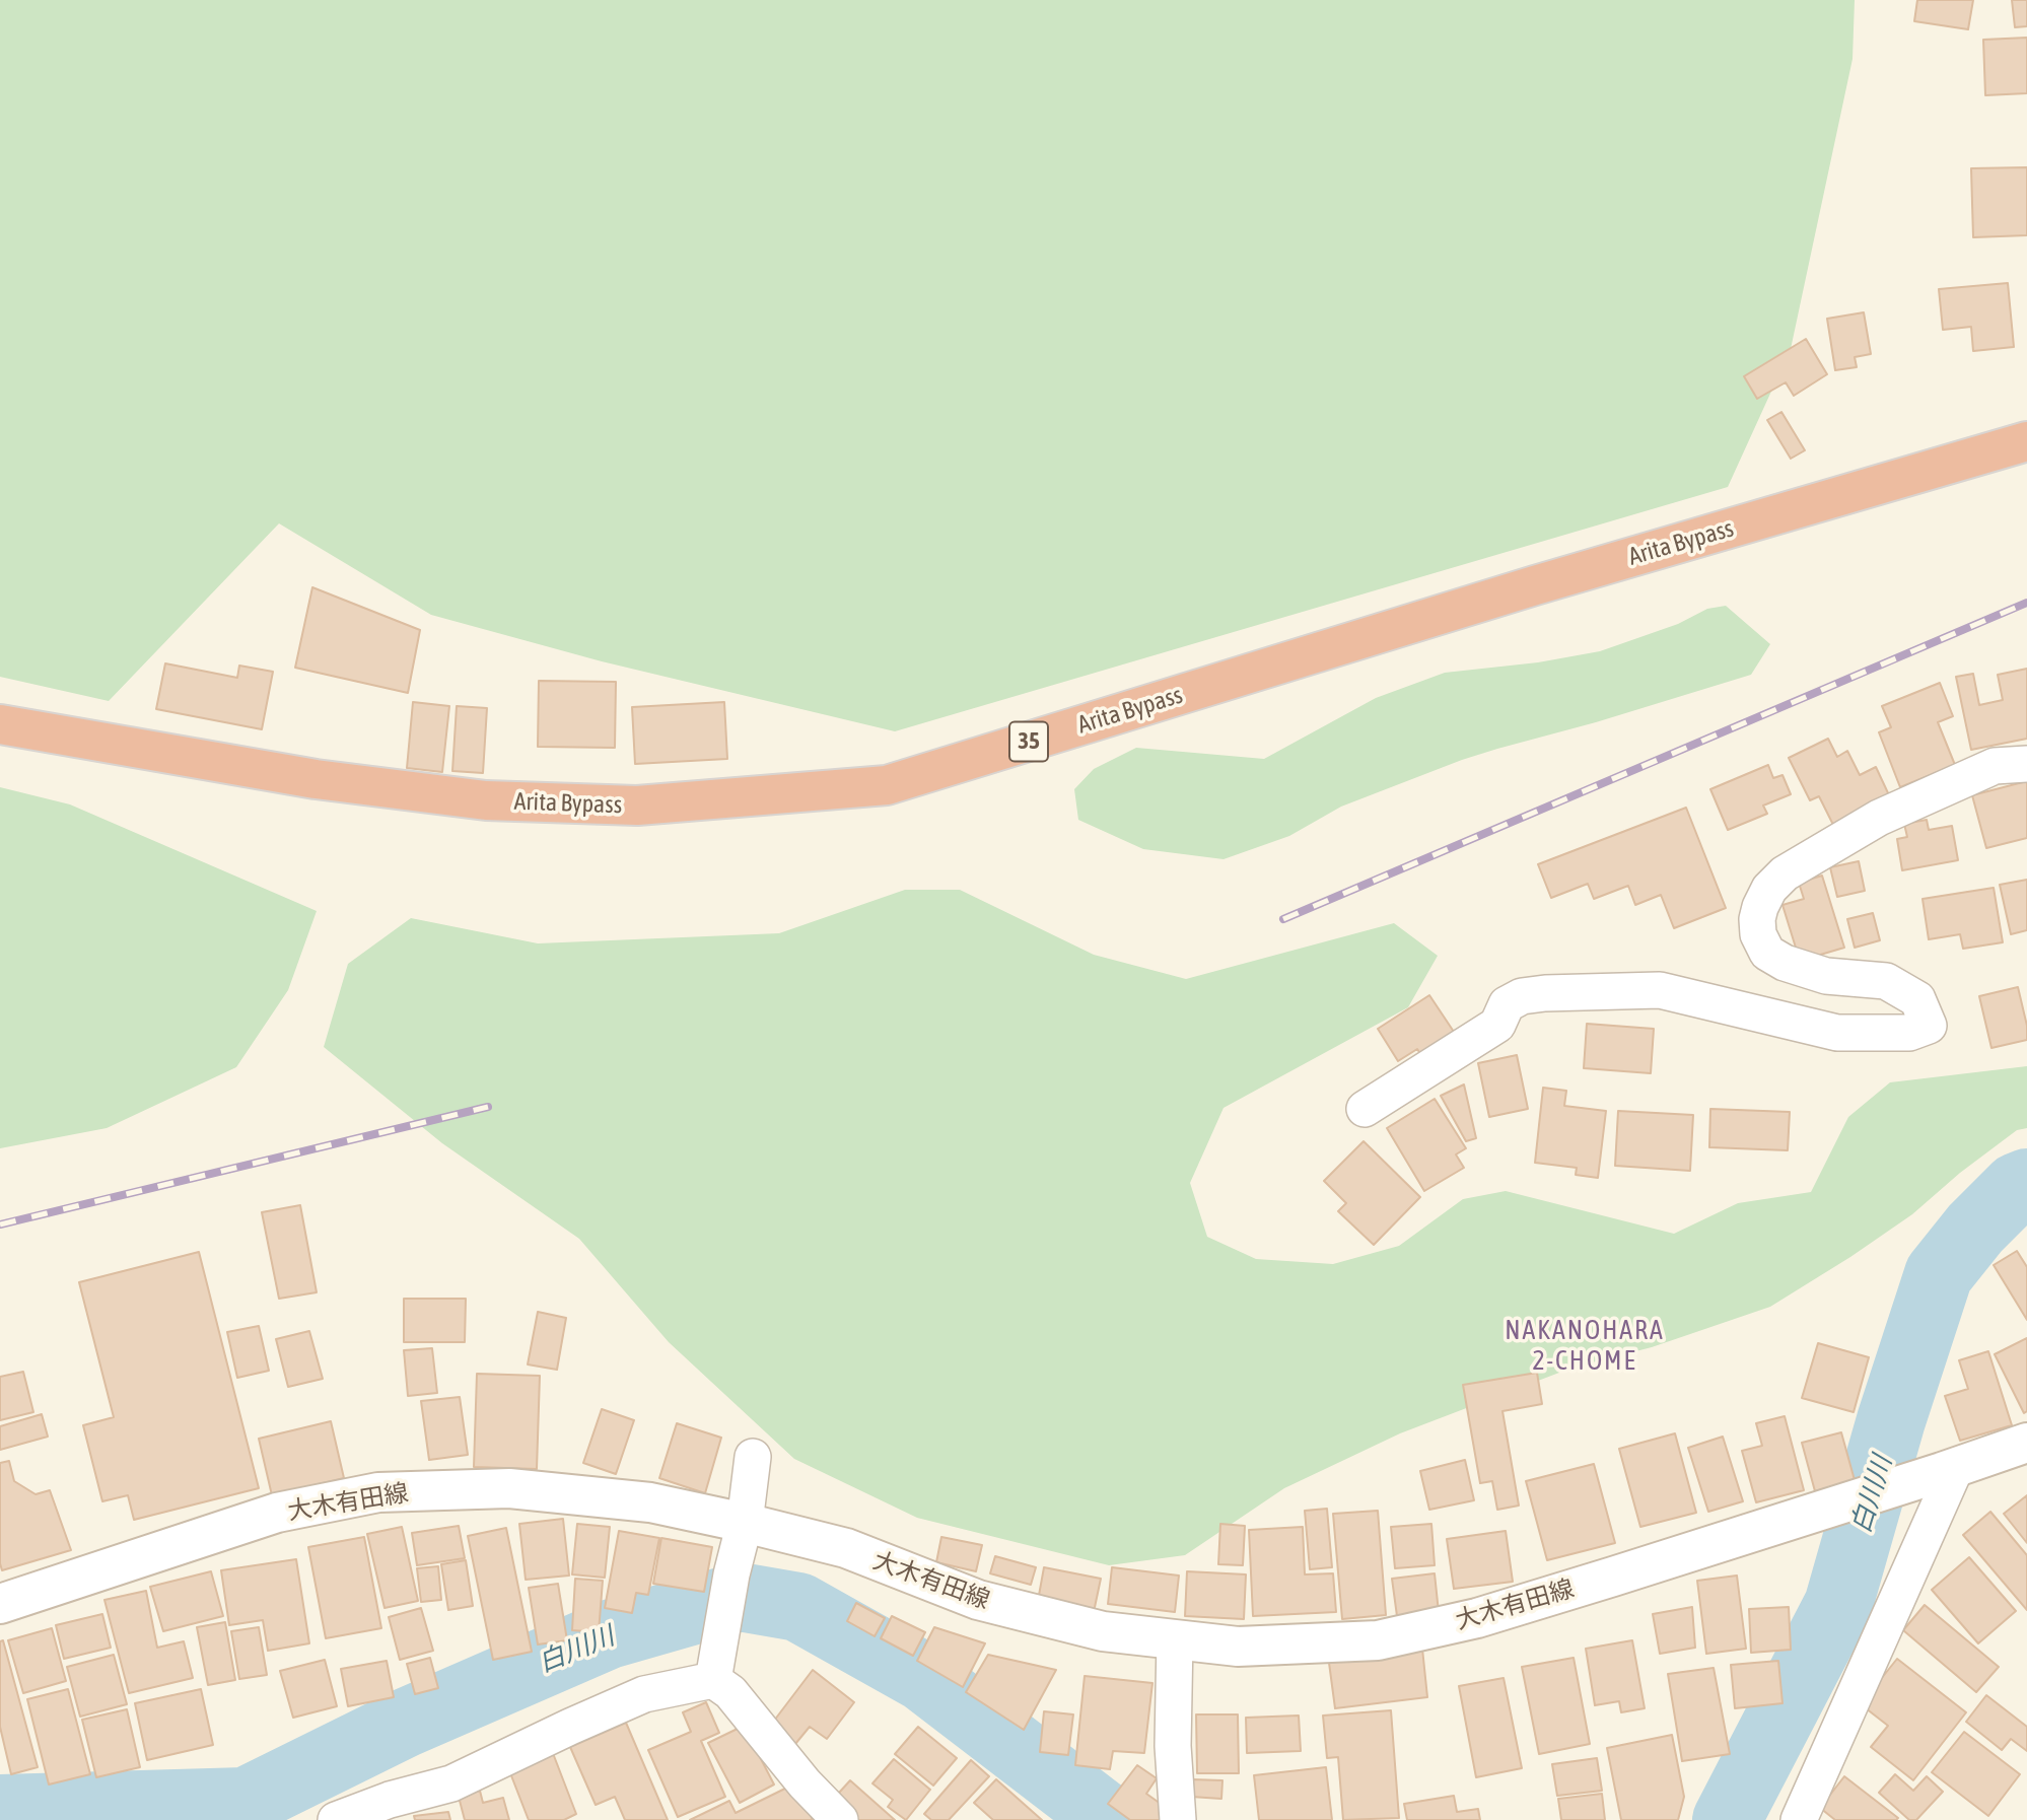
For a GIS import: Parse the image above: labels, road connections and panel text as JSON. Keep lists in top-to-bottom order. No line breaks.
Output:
{"streets":{"highway":["Arita Bypass","35"],"main road":["大木有田線"]},"districts":["NAKANOHARA 2-CHOME"],"water":["白川川"]}
